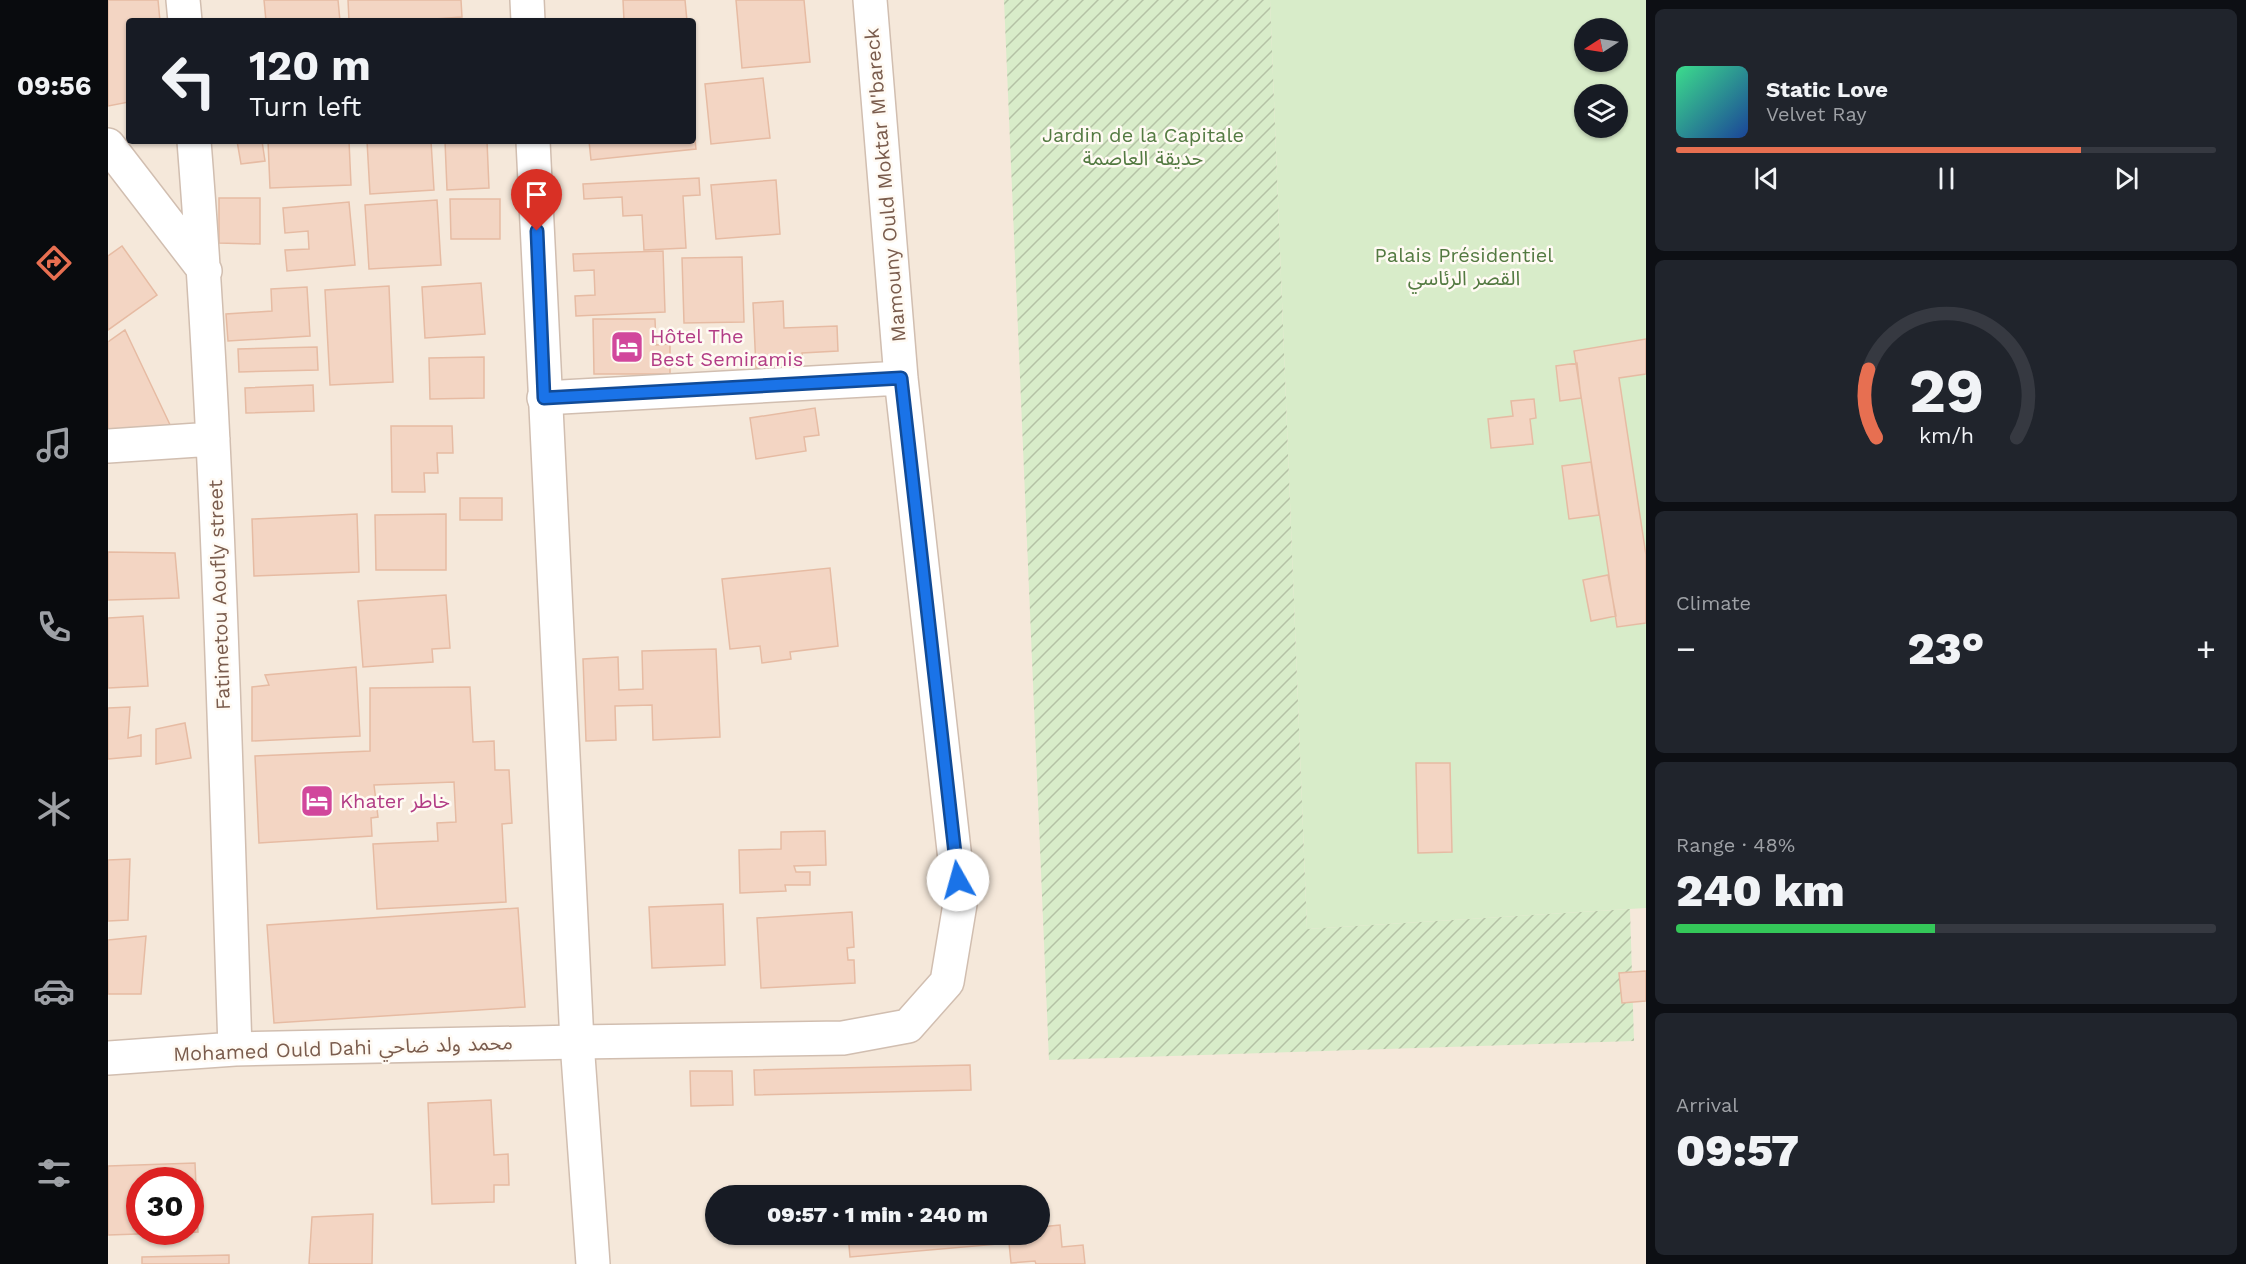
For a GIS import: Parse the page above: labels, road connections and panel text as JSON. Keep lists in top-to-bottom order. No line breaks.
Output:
{"streets":{"street":["Mamouny Ould Moktar M'bareck","Fatimetou Aoufly street","Mohamed Ould Dahi محمد ولد ضاحي"]},"crossings":[["Mamouny Ould Moktar M'bareck","Mohamed Ould Dahi محمد ولد ضاحي"],["Fatimetou Aoufly street","Mohamed Ould Dahi محمد ولد ضاحي"]],"parks":["Jardin de la Capitale حديقة العاصمة","Palais Présidentiel القصر الرئاسي"],"places":{"hotel":["Hôtel The Best Semiramis","Khater خاطر"]},"north":"left","page":{"tabs":"09:56","turn":["120 m","Turn left"],"song":["Static Love","Velvet Ray"],"tile":["Climate",["Range · 48%","240 km"],["Arrival","09:57"]],"heat":["−","23°","+"],"limit":"30","trip":"09:57 · 1 min · 240 m","gauge":["29","km/h"]}}
